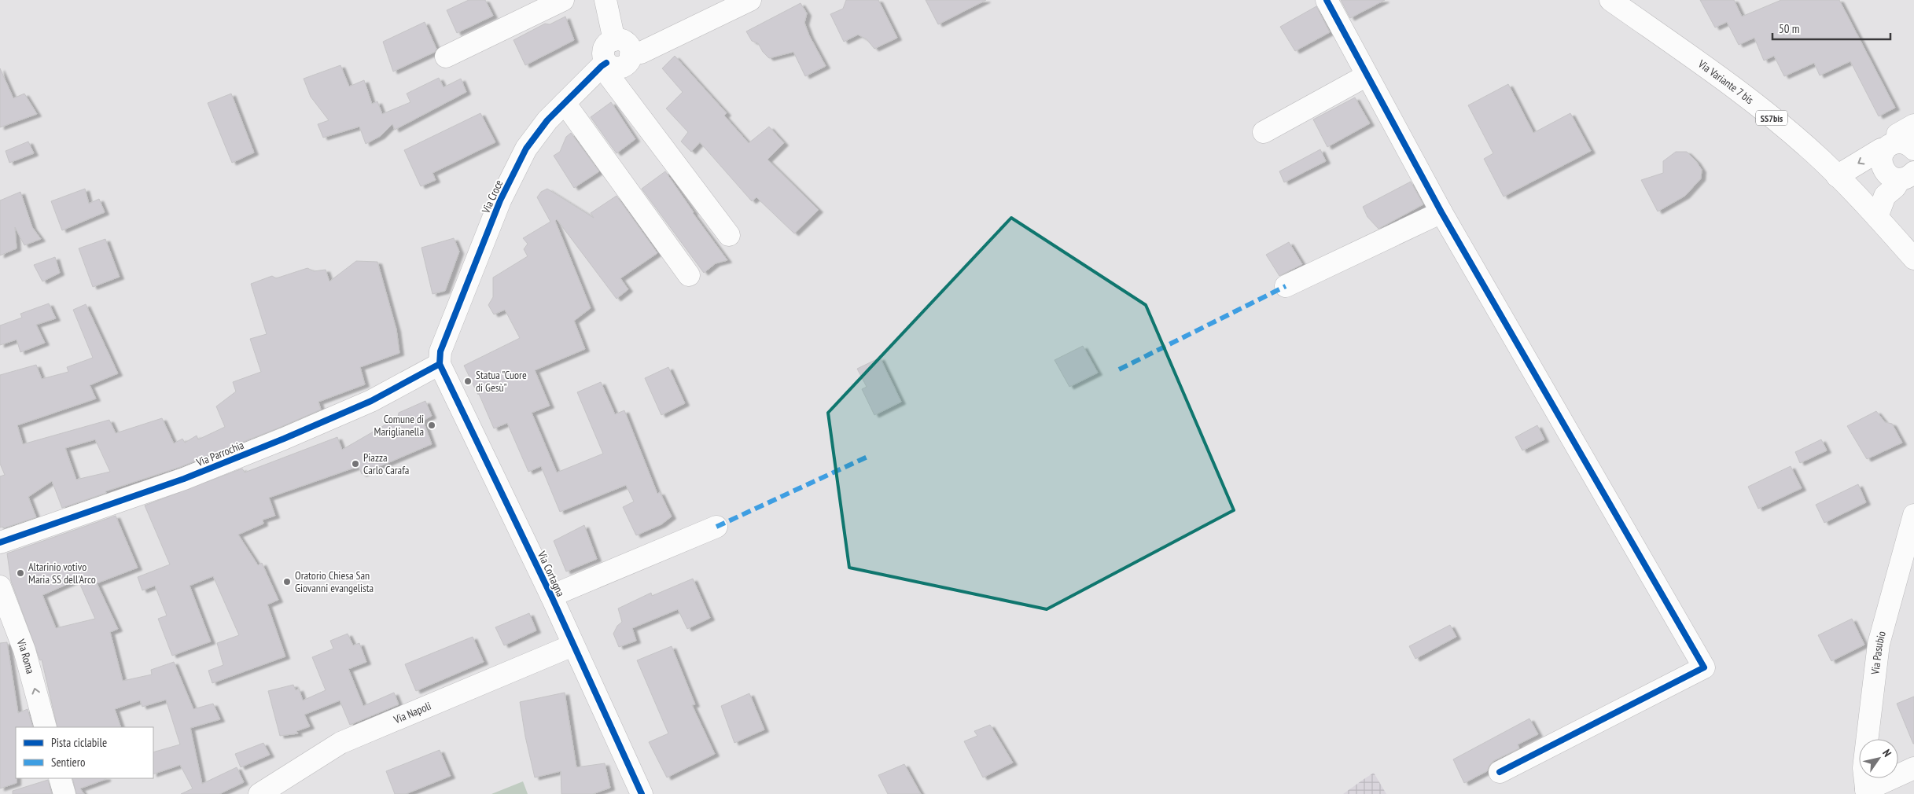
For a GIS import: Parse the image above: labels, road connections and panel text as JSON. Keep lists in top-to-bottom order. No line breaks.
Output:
{"streets":{"street":["Via Variante 7 bis","SS7bis","Via Croce","Via Parrochia","Via Cortagna","Via Pasubio","Via Roma","Via Napoli"]},"crossings":[["Via Croce","Via Parrochia"],["Via Croce","Via Cortagna"],["Via Parrochia","Via Cortagna"],["Via Cortagna","Via Napoli"]],"one_way":["Via Roma"],"places":["Statua \"Cuore di Gesù\"","Comune di Mariglianella","Piazza Carlo Carafa","Altarinio votivo Maria SS dell'Arco","Oratorio Chiesa San Giovanni evangelista"],"legend":["Pista ciclabile","Sentiero"],"scale_bar":"50 m","north":"top right"}
